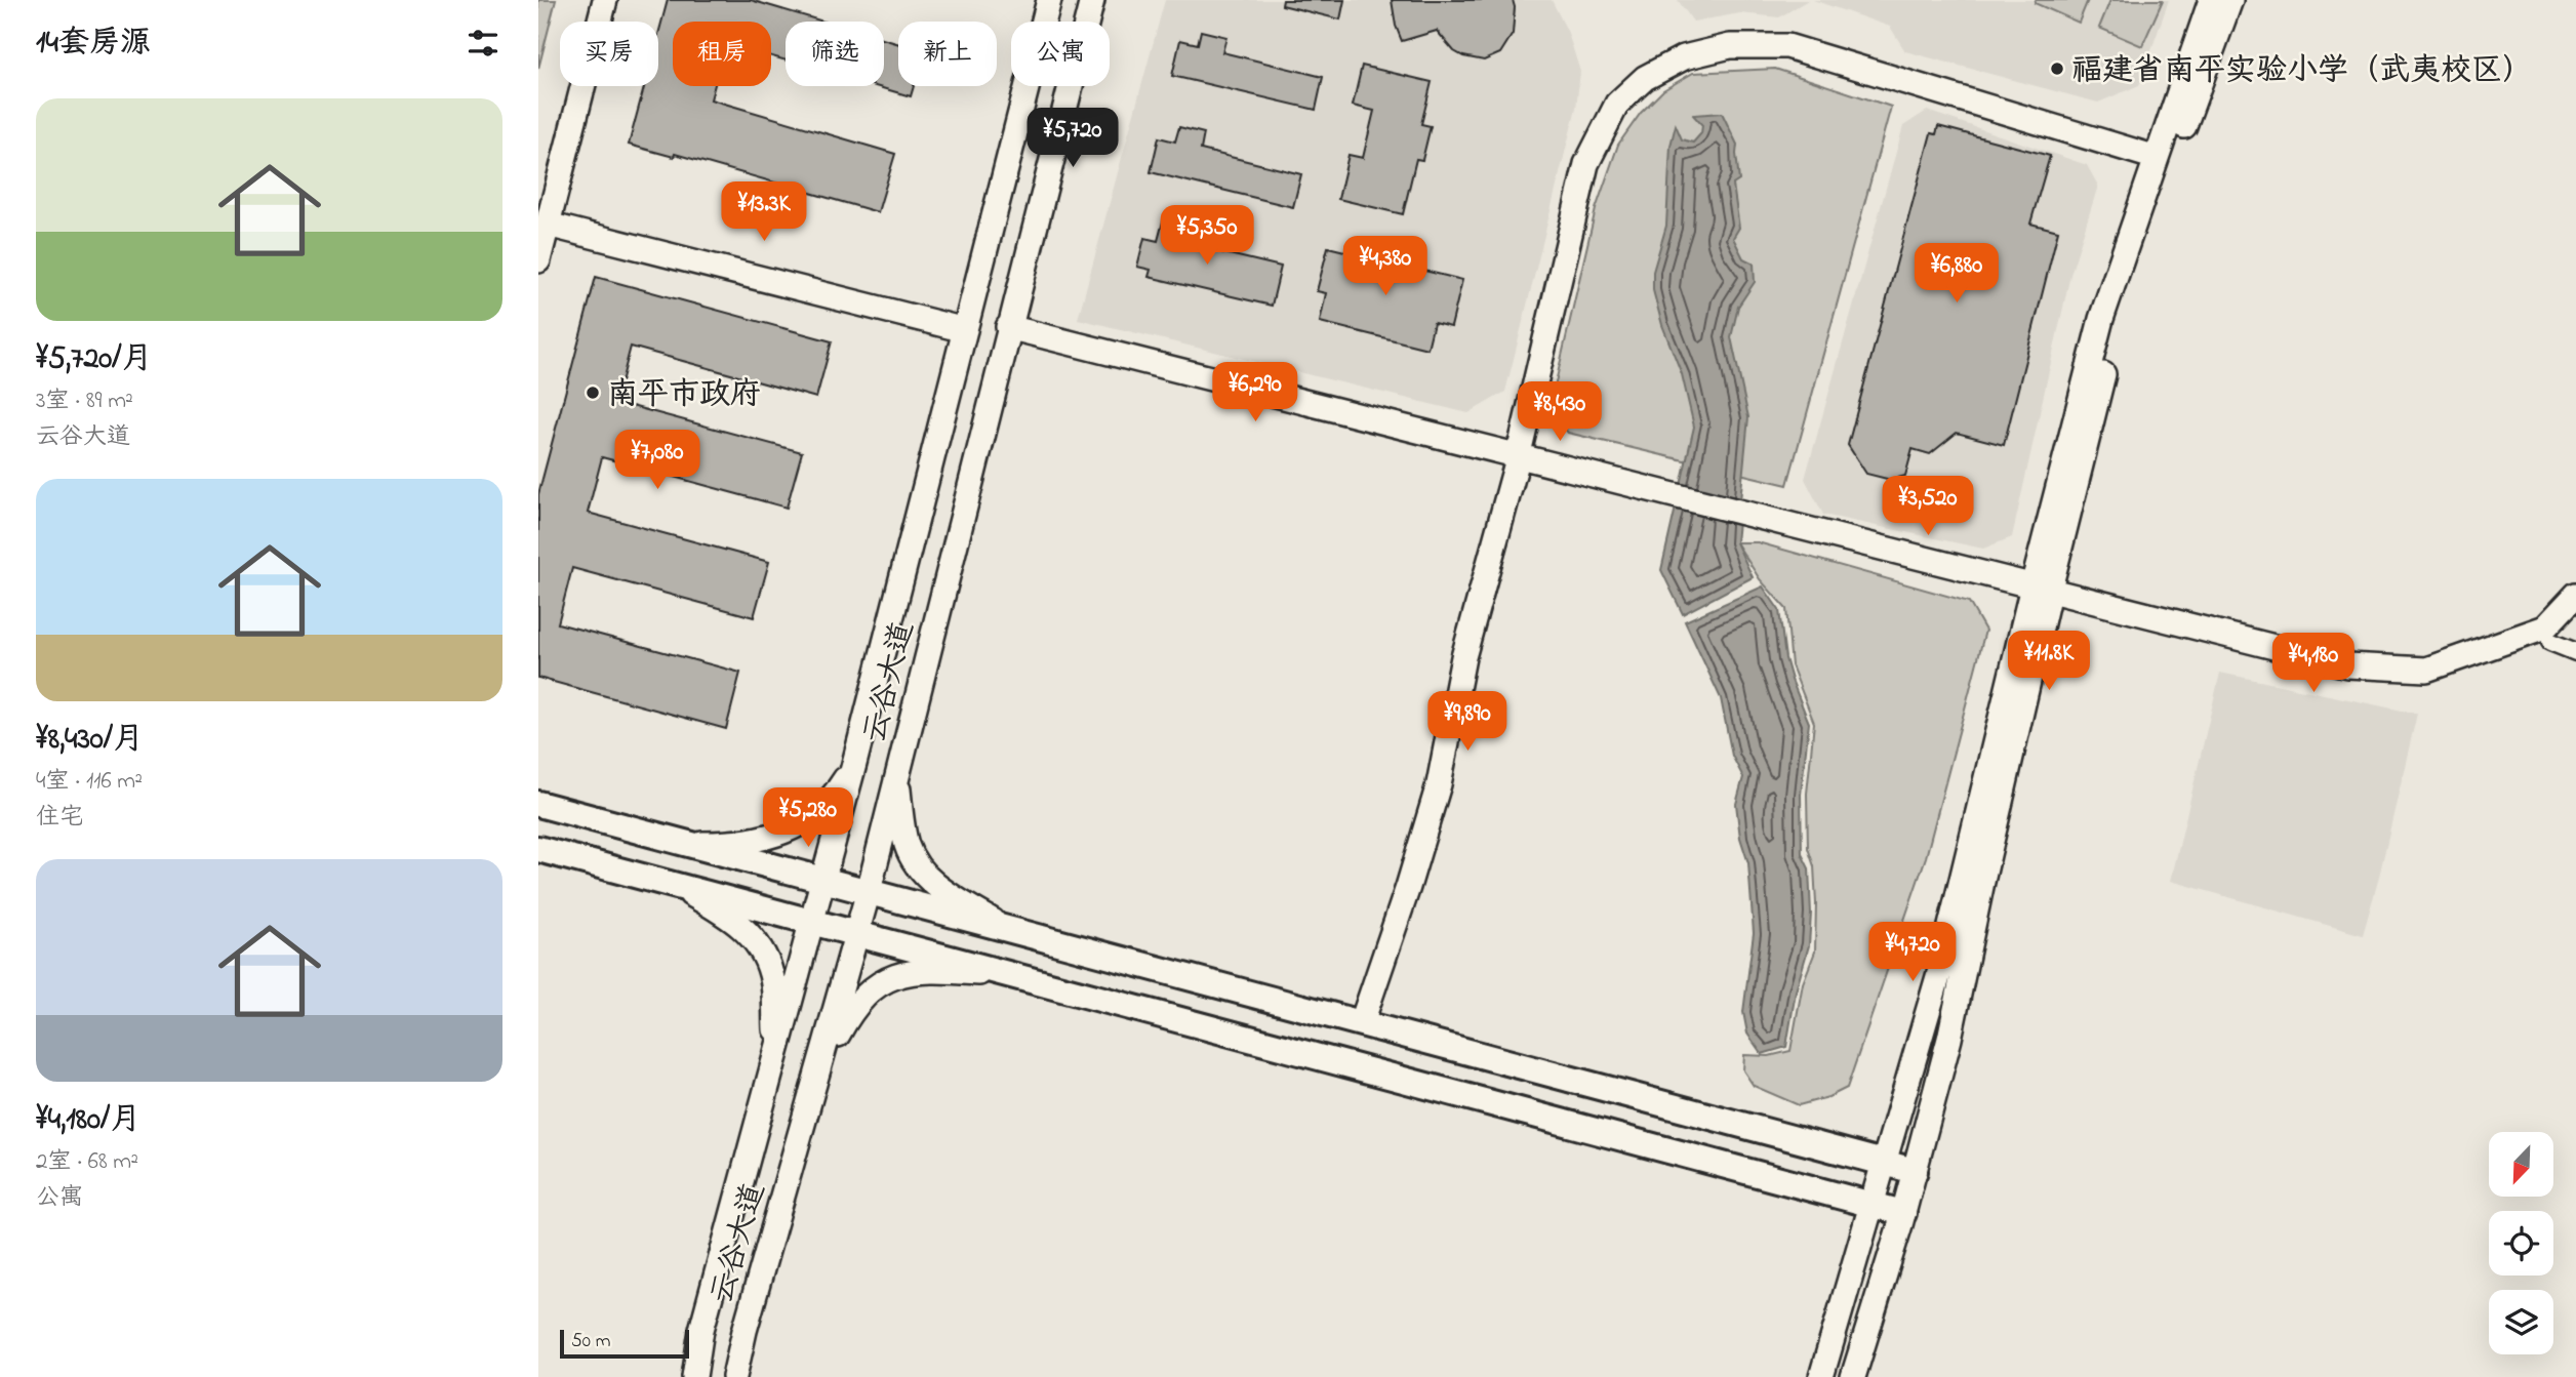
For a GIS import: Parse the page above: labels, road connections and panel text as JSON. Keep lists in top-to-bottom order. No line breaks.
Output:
{"streets":{"main road":["云谷大道"]},"places":["福建省南平实验小学（武夷校区）","南平市政府"],"scale_bar":"50 m","north":"bottom left","page":{"heading":"14套房源","chip":["买房","租房","筛选","新上","公寓"],"list":[{"name":"¥5,720/月","note":"3室 · 89 m² · 云谷大道"},{"name":"¥8,430/月","note":"4室 · 116 m² · 住宅"},{"name":"¥4,180/月","note":"2室 · 68 m² · 公寓"}],"price":["¥5,720","¥13.3K","¥5,350","¥4,380","¥6,880","¥6,290","¥8,430","¥7,080","¥3,520","¥11.8K","¥4,180","¥9,890","¥5,280","¥4,720"],"scale":"50 m"}}
